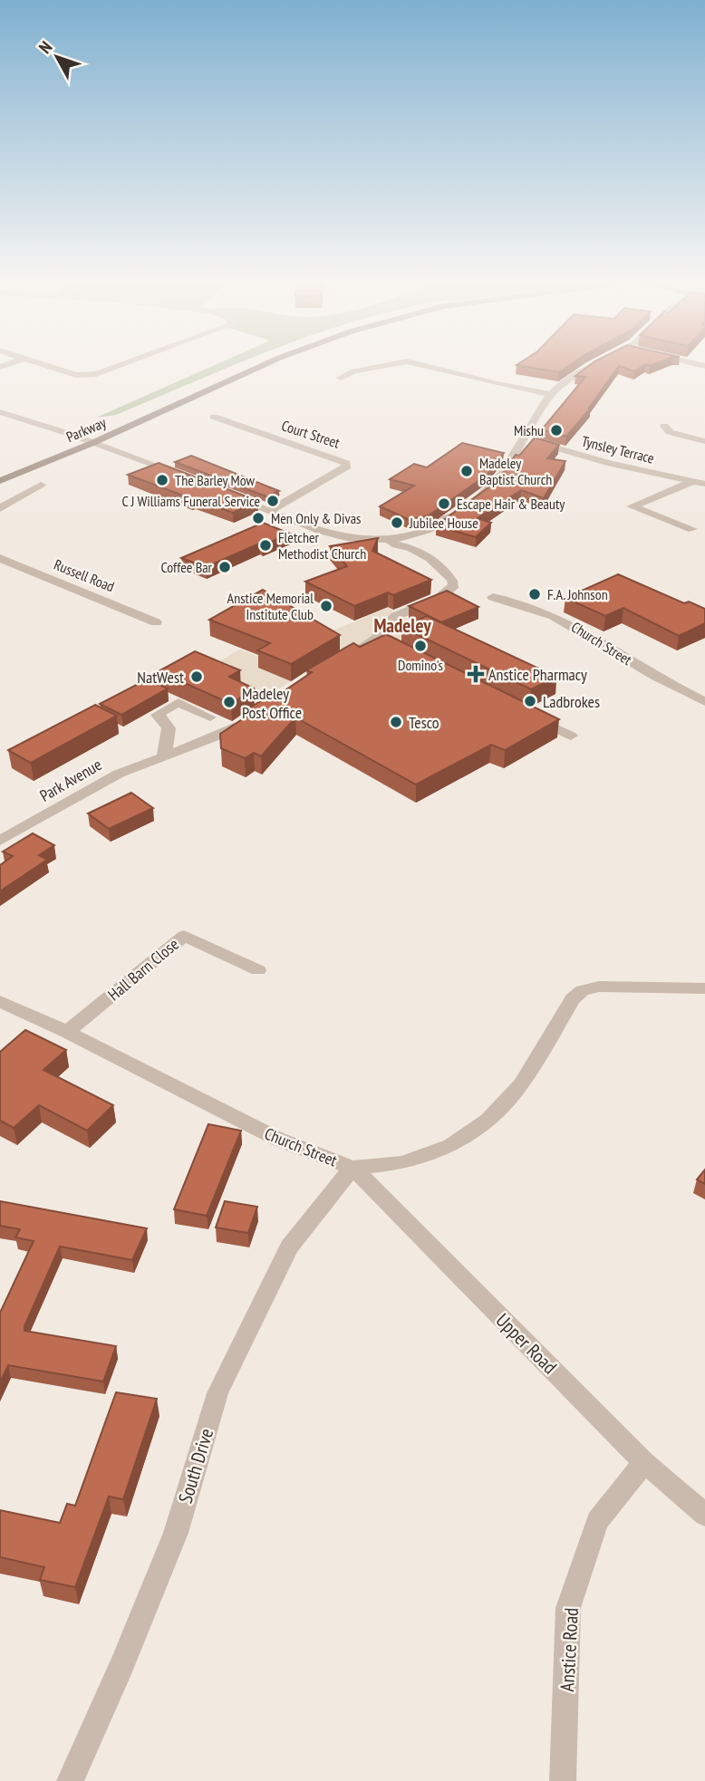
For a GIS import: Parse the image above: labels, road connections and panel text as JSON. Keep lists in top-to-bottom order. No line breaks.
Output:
{"streets":{"street":["Parkway","Court Street","Tynsley Terrace","Russell Road","Church Street","Park Avenue","Hall Barn Close","Upper Road","South Drive","Anstice Road"]},"crossings":[["Church Street","Hall Barn Close"],["Church Street","Upper Road"],["Church Street","South Drive"],["Upper Road","South Drive"],["Upper Road","Anstice Road"]],"districts":["Madeley"],"places":{"other":["Mishu","Madeley Baptist Church","The Barley Mow","C J Williams Funeral Service","Escape Hair & Beauty","Men Only & Divas","Jubilee House","Fletcher Methodist Church","Coffee Bar","F.A. Johnson","Anstice Memorial Institute Club","Domino's","NatWest","Ladbrokes","Madeley Post Office","Tesco"],"health":["Anstice Pharmacy"]},"north":"top left"}
